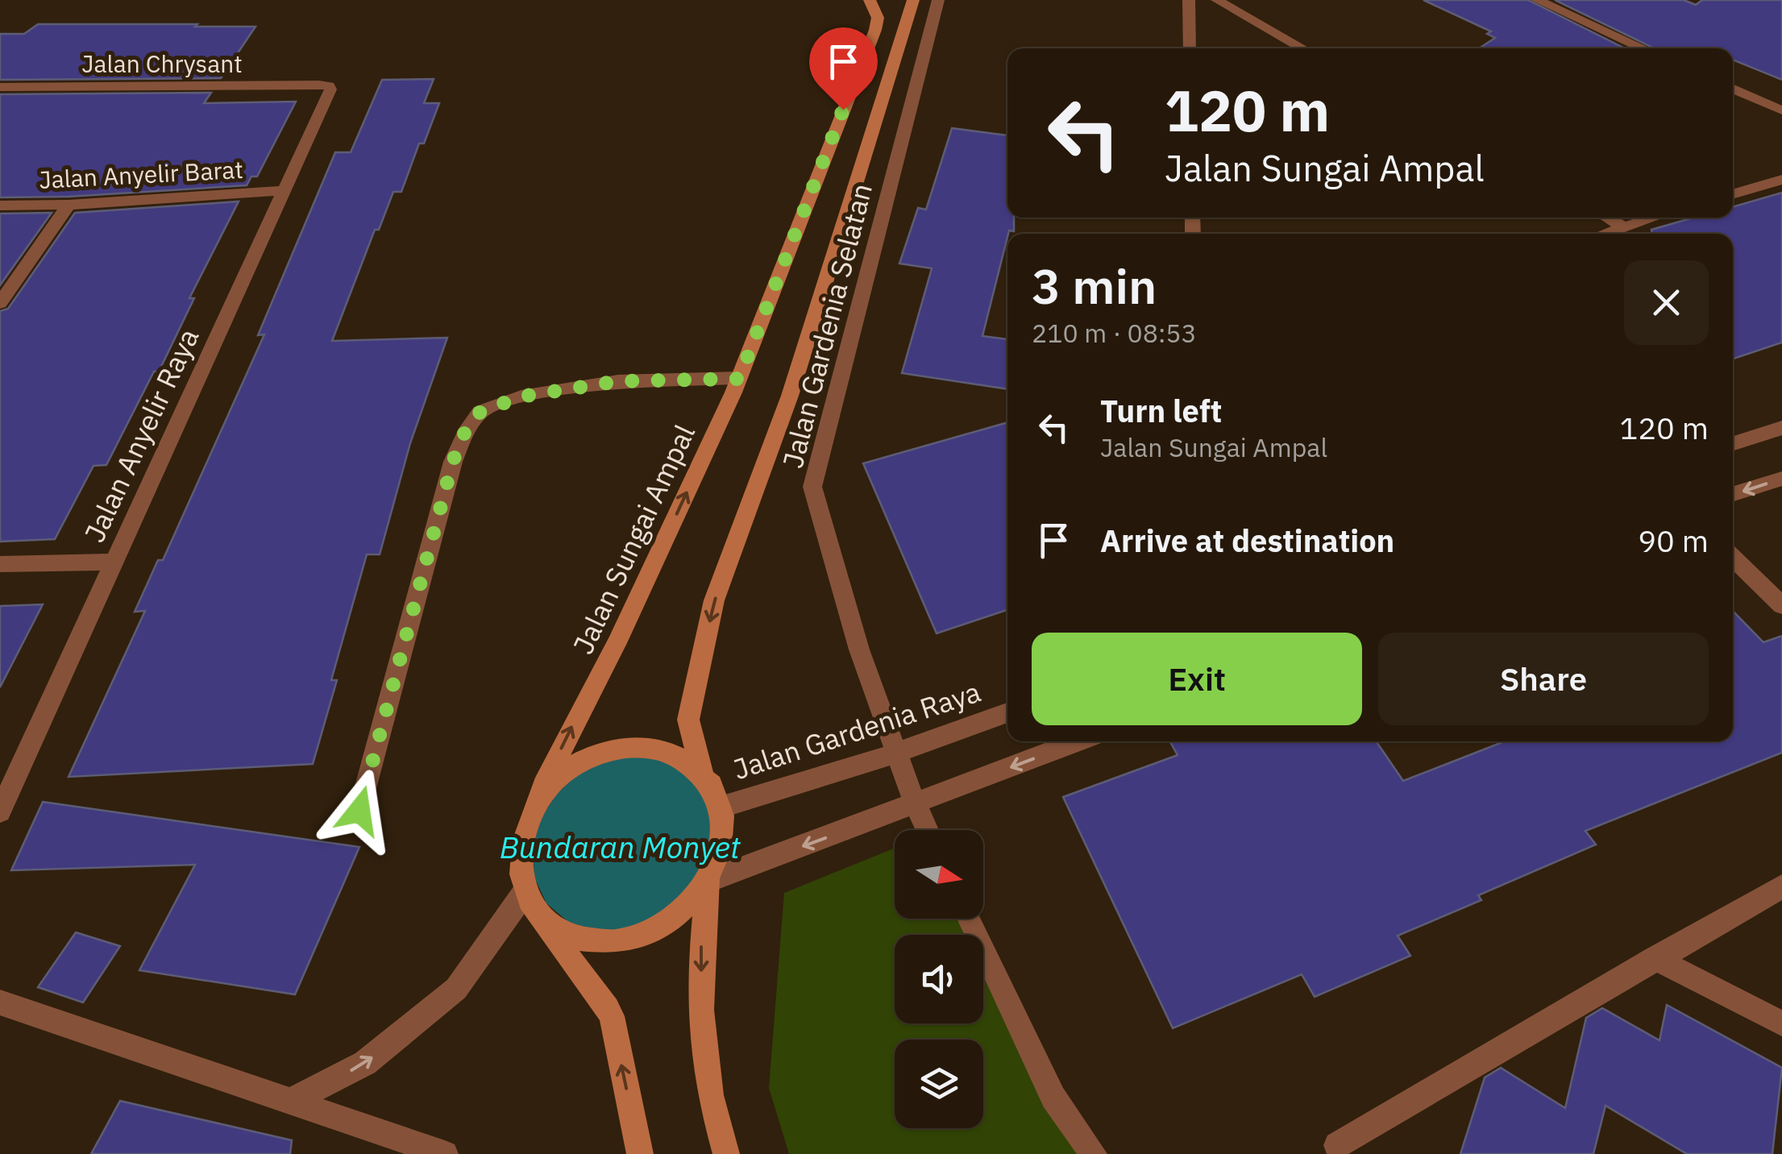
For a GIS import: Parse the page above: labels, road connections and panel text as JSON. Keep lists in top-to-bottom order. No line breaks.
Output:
{"streets":{"main road":["Jalan Sungai Ampal"],"street":["Jalan Chrysant","Jalan Anyelir Barat","Jalan Gardenia Selatan","Jalan Anyelir Raya","Jalan Gardenia Raya"]},"crossings":[["Jalan Chrysant","Jalan Anyelir Raya"],["Jalan Anyelir Barat","Jalan Anyelir Raya"],["Jalan Gardenia Selatan","Jalan Gardenia Raya"],["Jalan Sungai Ampal","Jalan Gardenia Raya"]],"water":["Bundaran Monyet"],"north":"right","page":{"turn":["120 m","Jalan Sungai Ampal"],"heading":["3 min","210 m · 08:53"],"list":[{"name":"Turn left","note":"Jalan Sungai Ampal","value":"120 m"},{"name":"Arrive at destination","value":"90 m"}],"buttons":["Exit","Share"]}}
